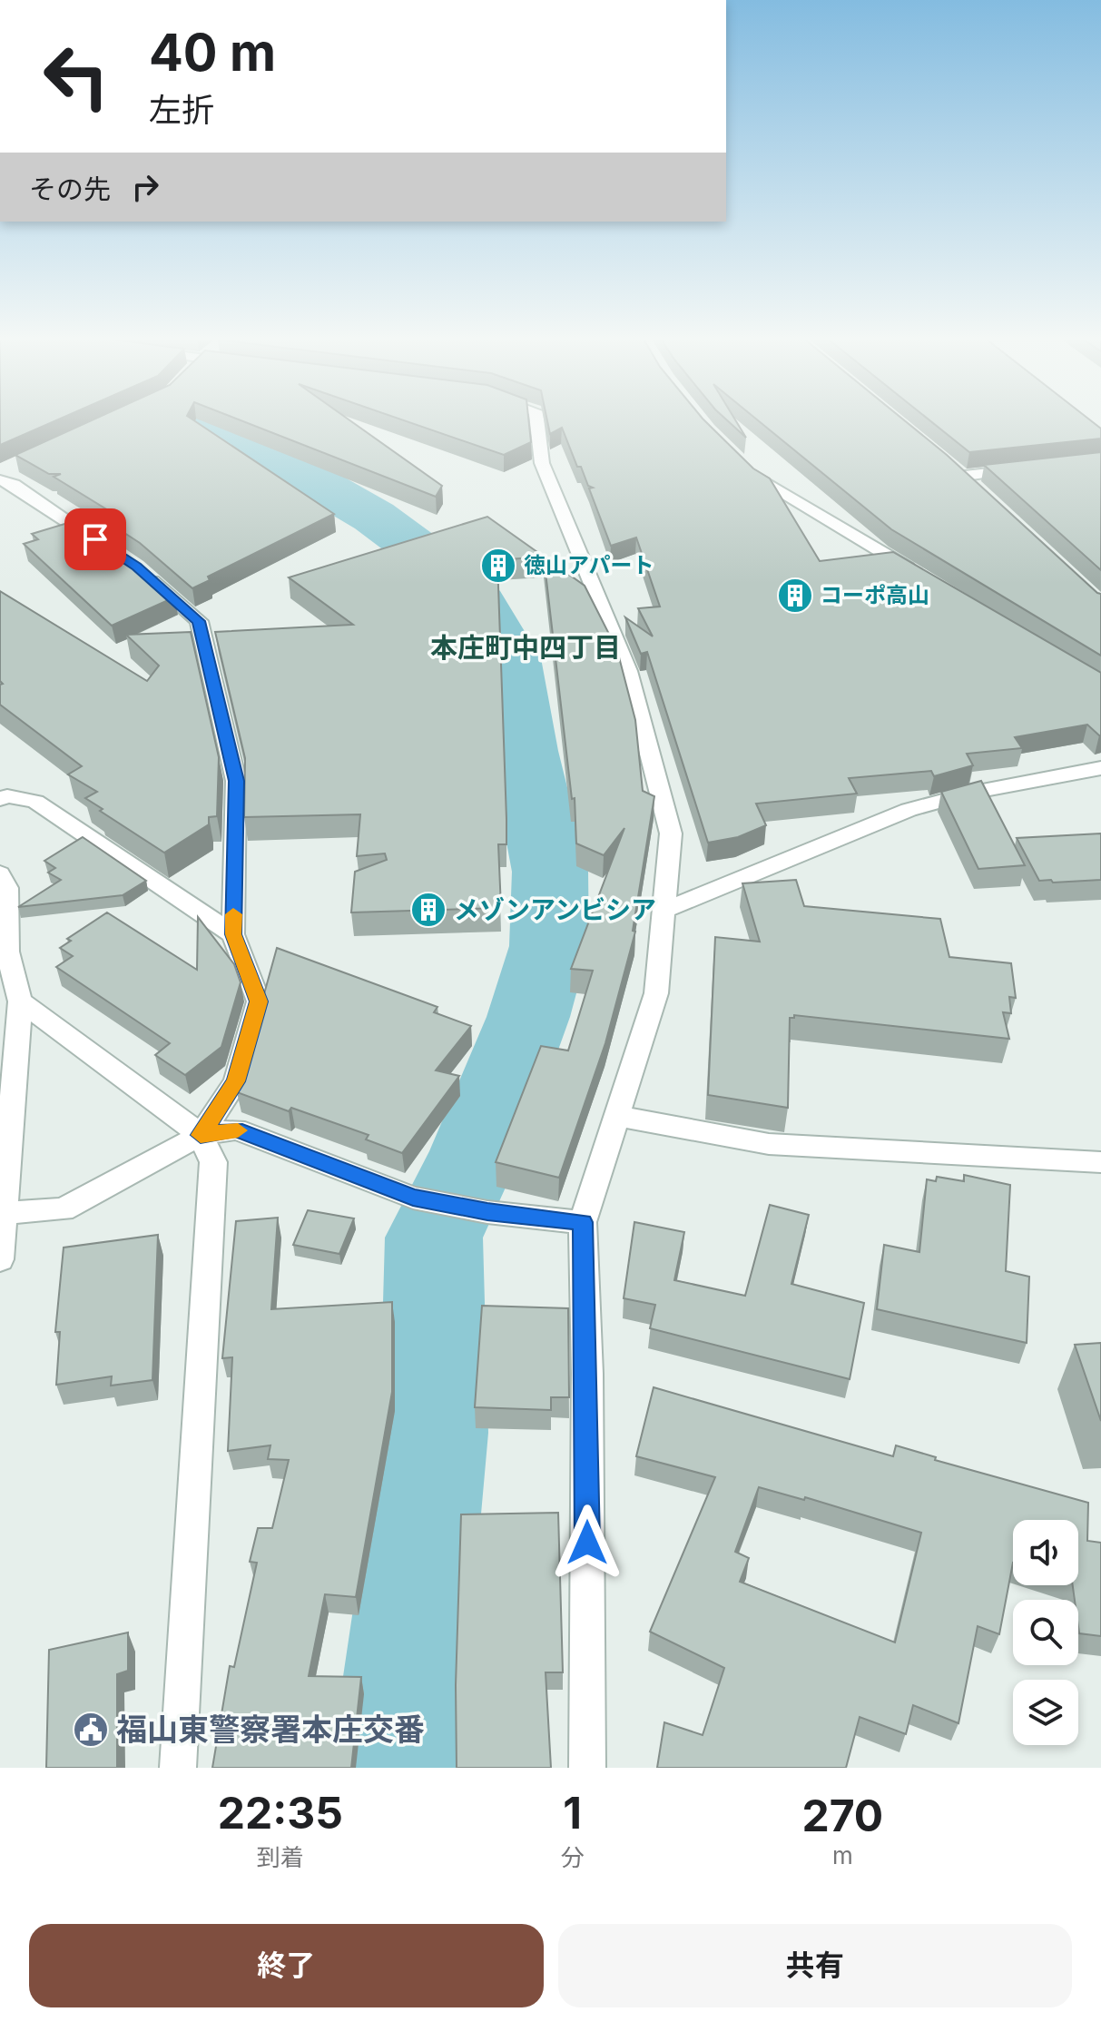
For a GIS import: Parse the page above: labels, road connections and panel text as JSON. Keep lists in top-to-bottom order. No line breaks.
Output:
{"districts":["本庄町中四丁目"],"places":{"building":["徳山アパート","コーポ高山","メゾンアンビシア"],"public building":["福山東警察署本庄交番"]},"page":{"turn":["40 m","左折"],"then":"その先","eta":["22:35","到着","1","分","270","m"],"buttons":["終了","共有"]}}
